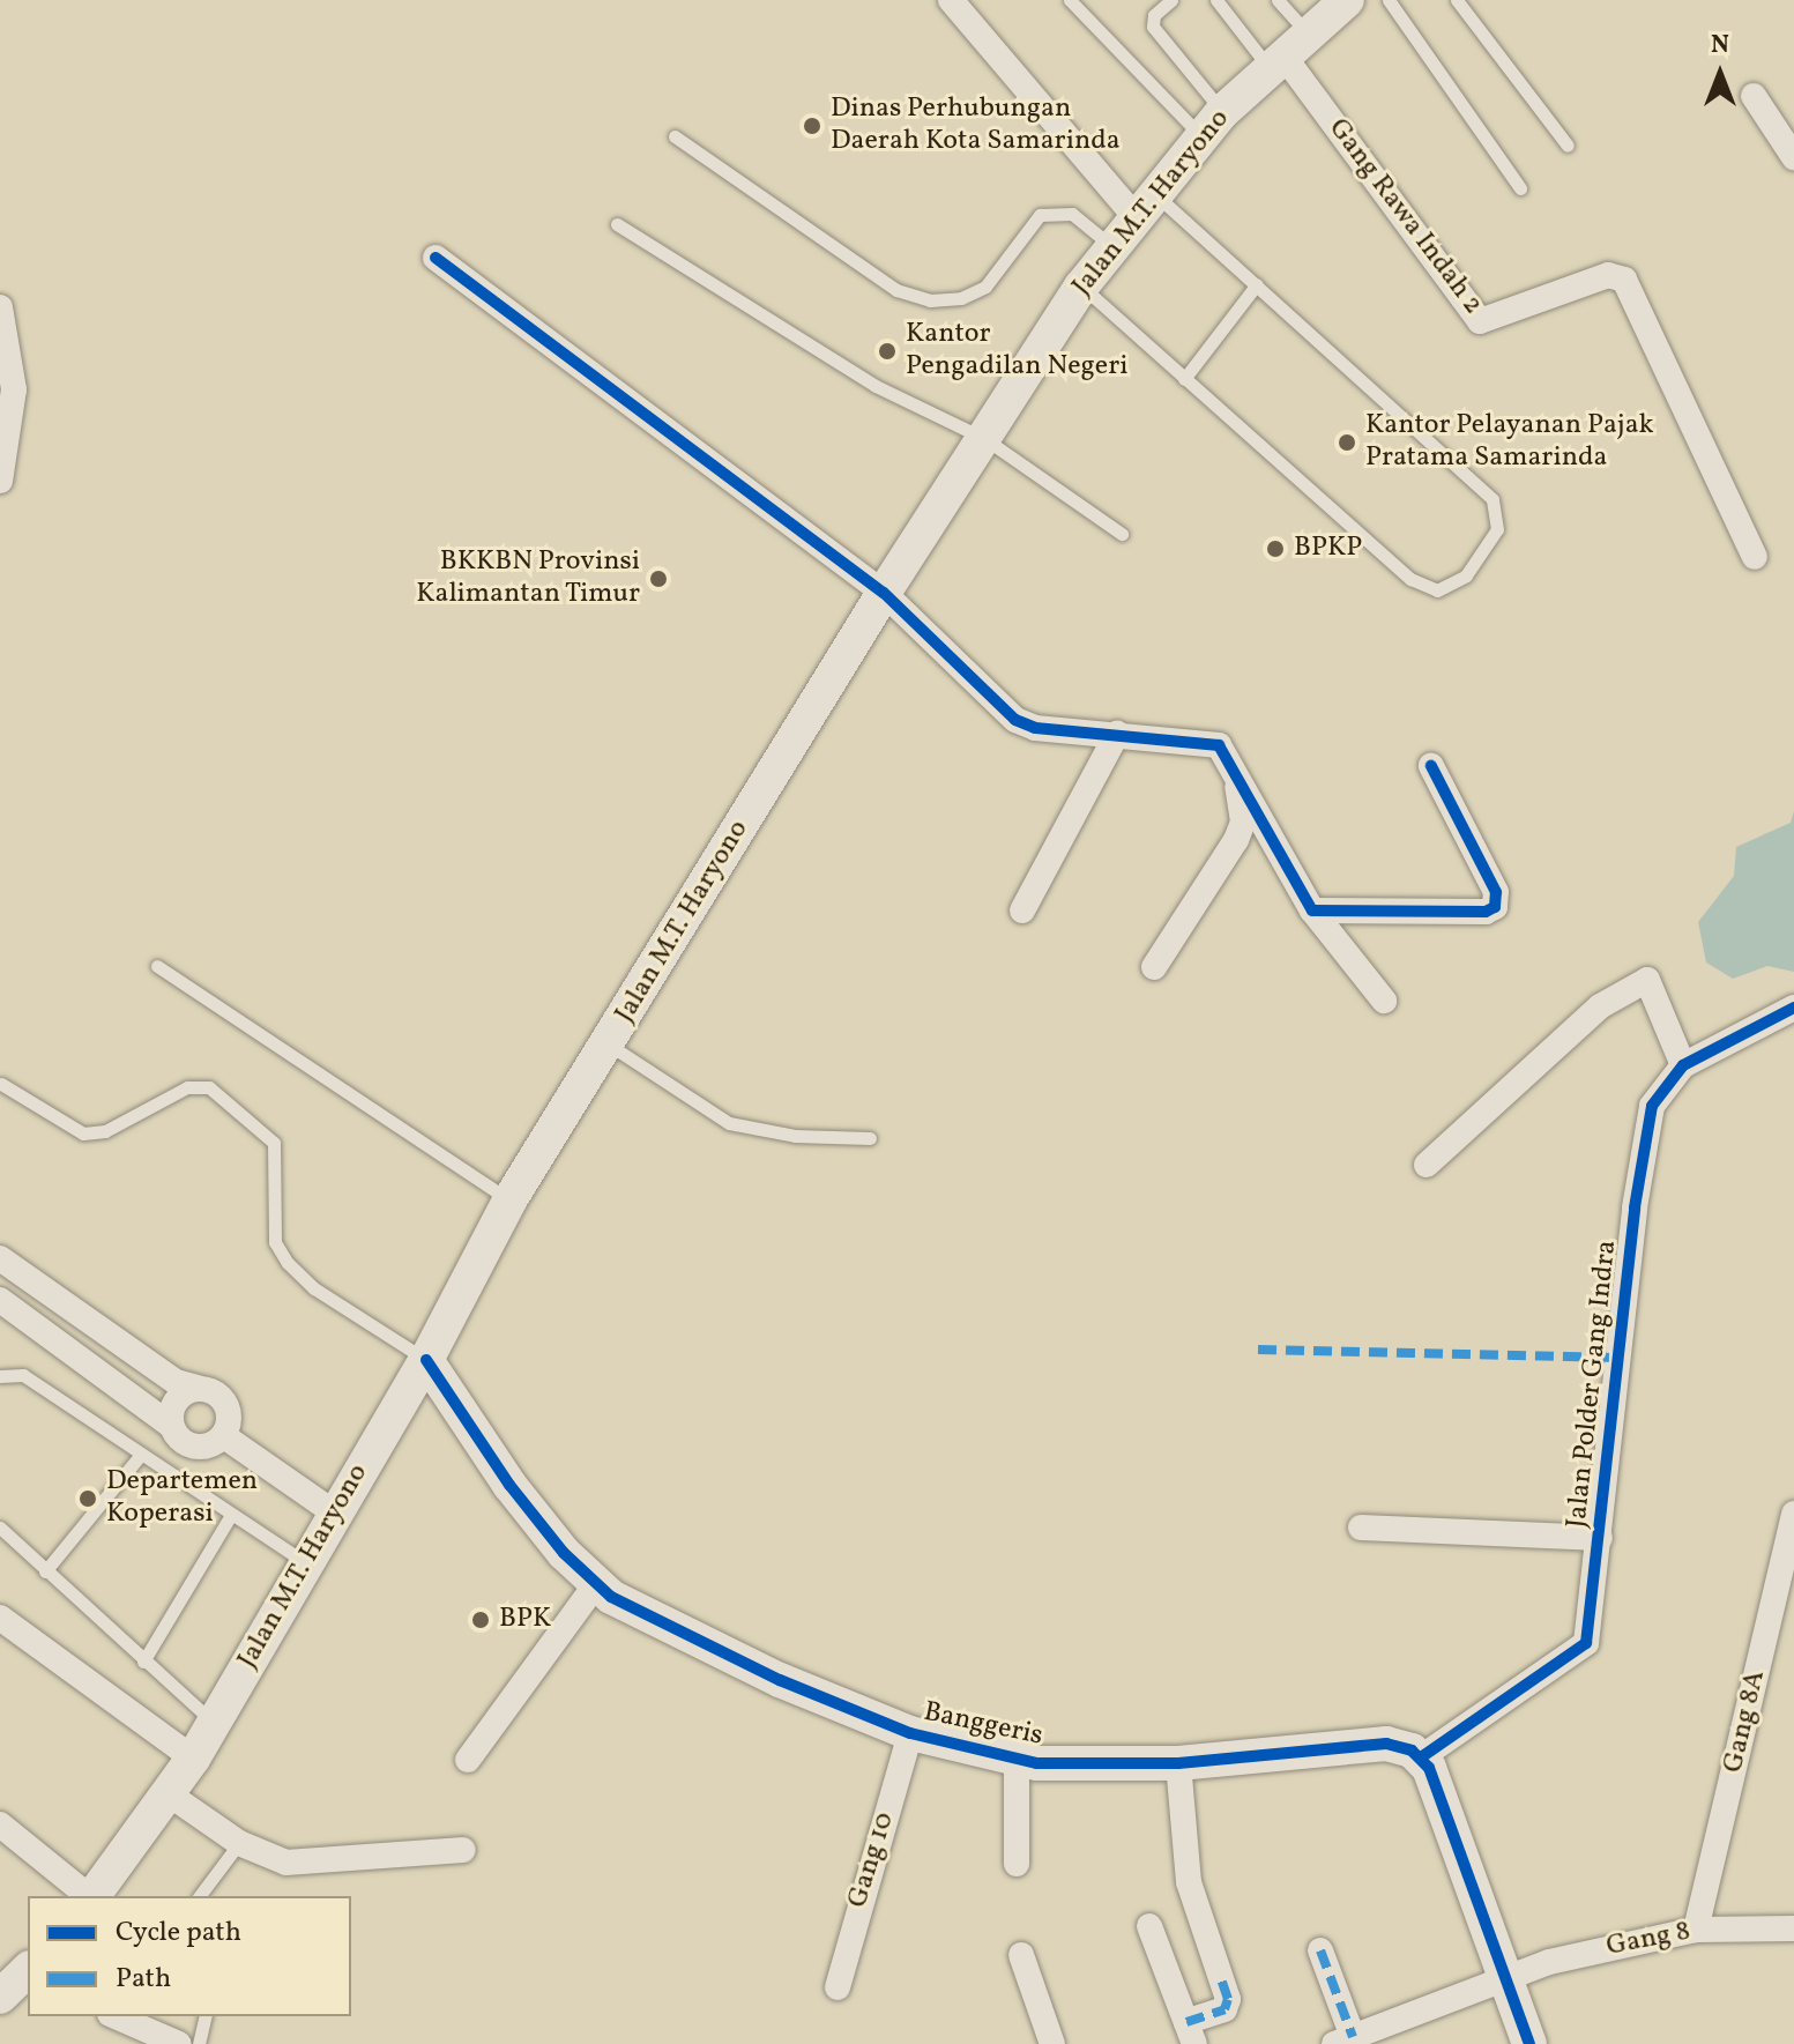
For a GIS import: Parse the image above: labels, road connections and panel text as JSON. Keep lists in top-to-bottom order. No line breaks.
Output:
{"streets":{"main road":["Jalan M.T. Haryono","Banggeris"],"street":["Gang Rawa Indah 2","Jalan Polder Gang Indra","Gang 8A","Gang 10","Gang 8"]},"crossings":[["Jalan M.T. Haryono","Gang Rawa Indah 2"],["Jalan M.T. Haryono","Banggeris"],["Jalan Polder Gang Indra","Banggeris"],["Gang 8A","Gang 8"],["Banggeris","Gang 10"]],"places":["Dinas Perhubungan Daerah Kota Samarinda","Kantor Pengadilan Negeri","Kantor Pelayanan Pajak Pratama Samarinda","BPKP","BKKBN Provinsi Kalimantan Timur","Departemen Koperasi","BPK"],"legend":["Cycle path","Path"],"north":"top"}
